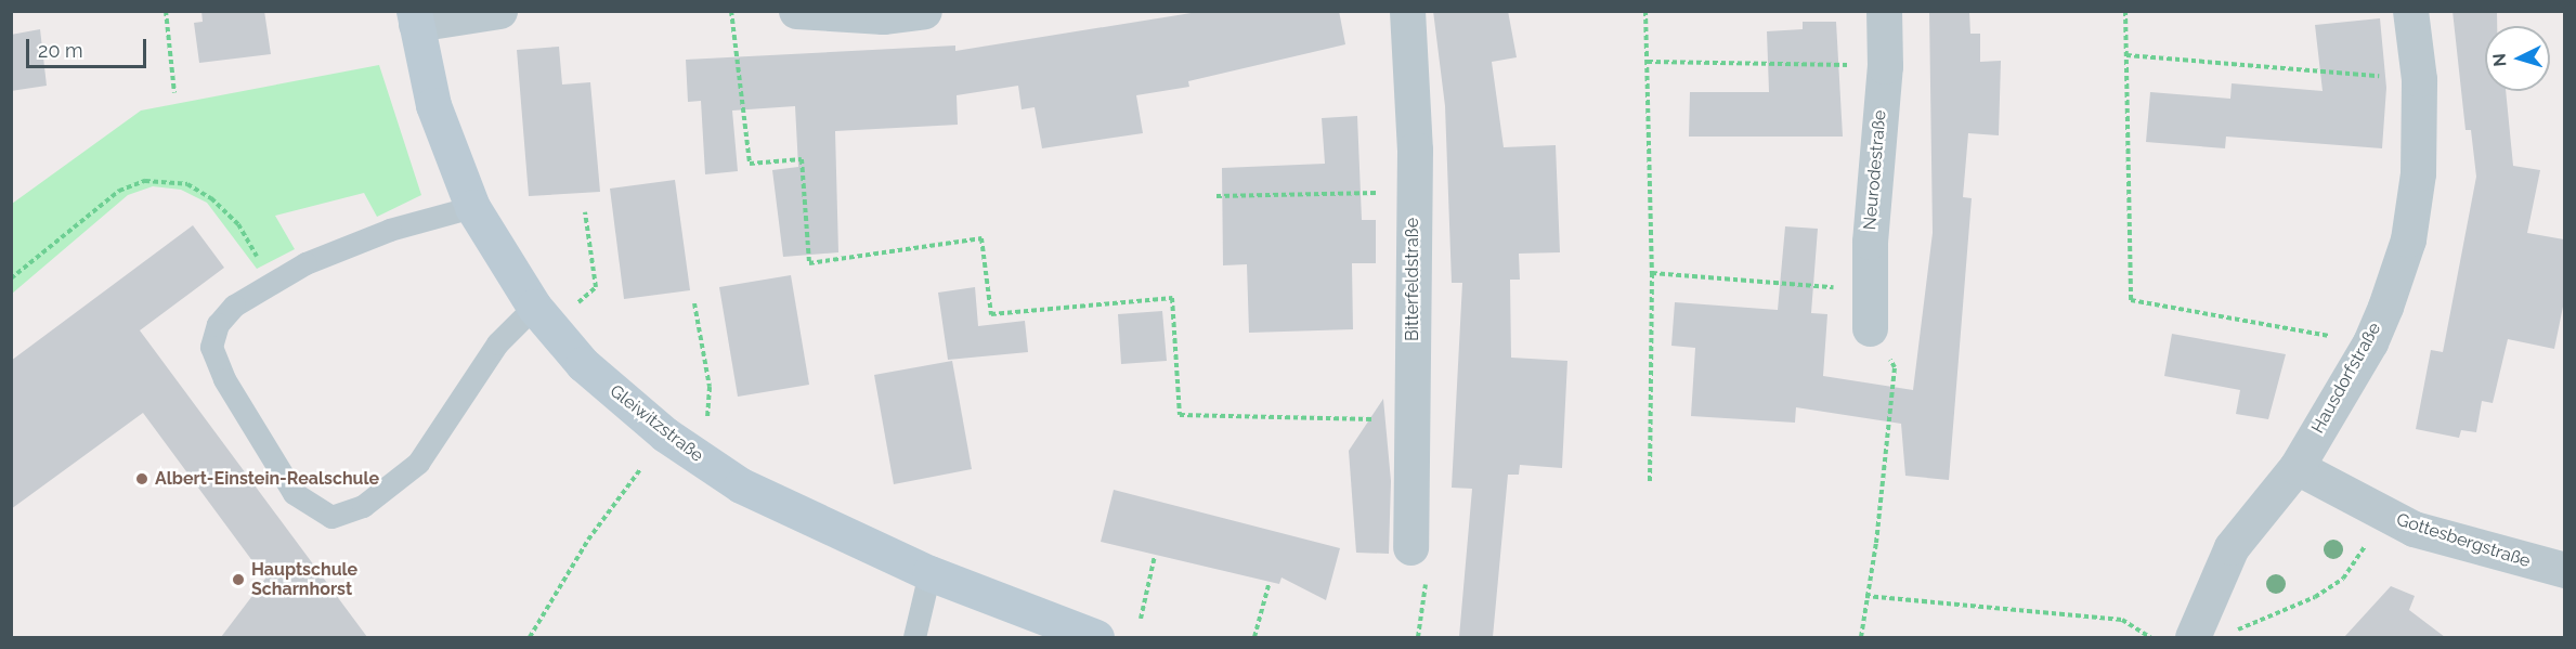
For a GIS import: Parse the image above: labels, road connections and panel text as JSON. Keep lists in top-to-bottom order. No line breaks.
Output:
{"streets":{"street":["Neurodestraße","Bitterfeldstraße","Hausdorfstraße","Gleiwitzstraße","Gottesbergstraße"]},"crossings":[["Hausdorfstraße","Gottesbergstraße"]],"places":["Albert-Einstein-Realschule","Hauptschule Scharnhorst"],"scale_bar":"20 m","north":"left"}
